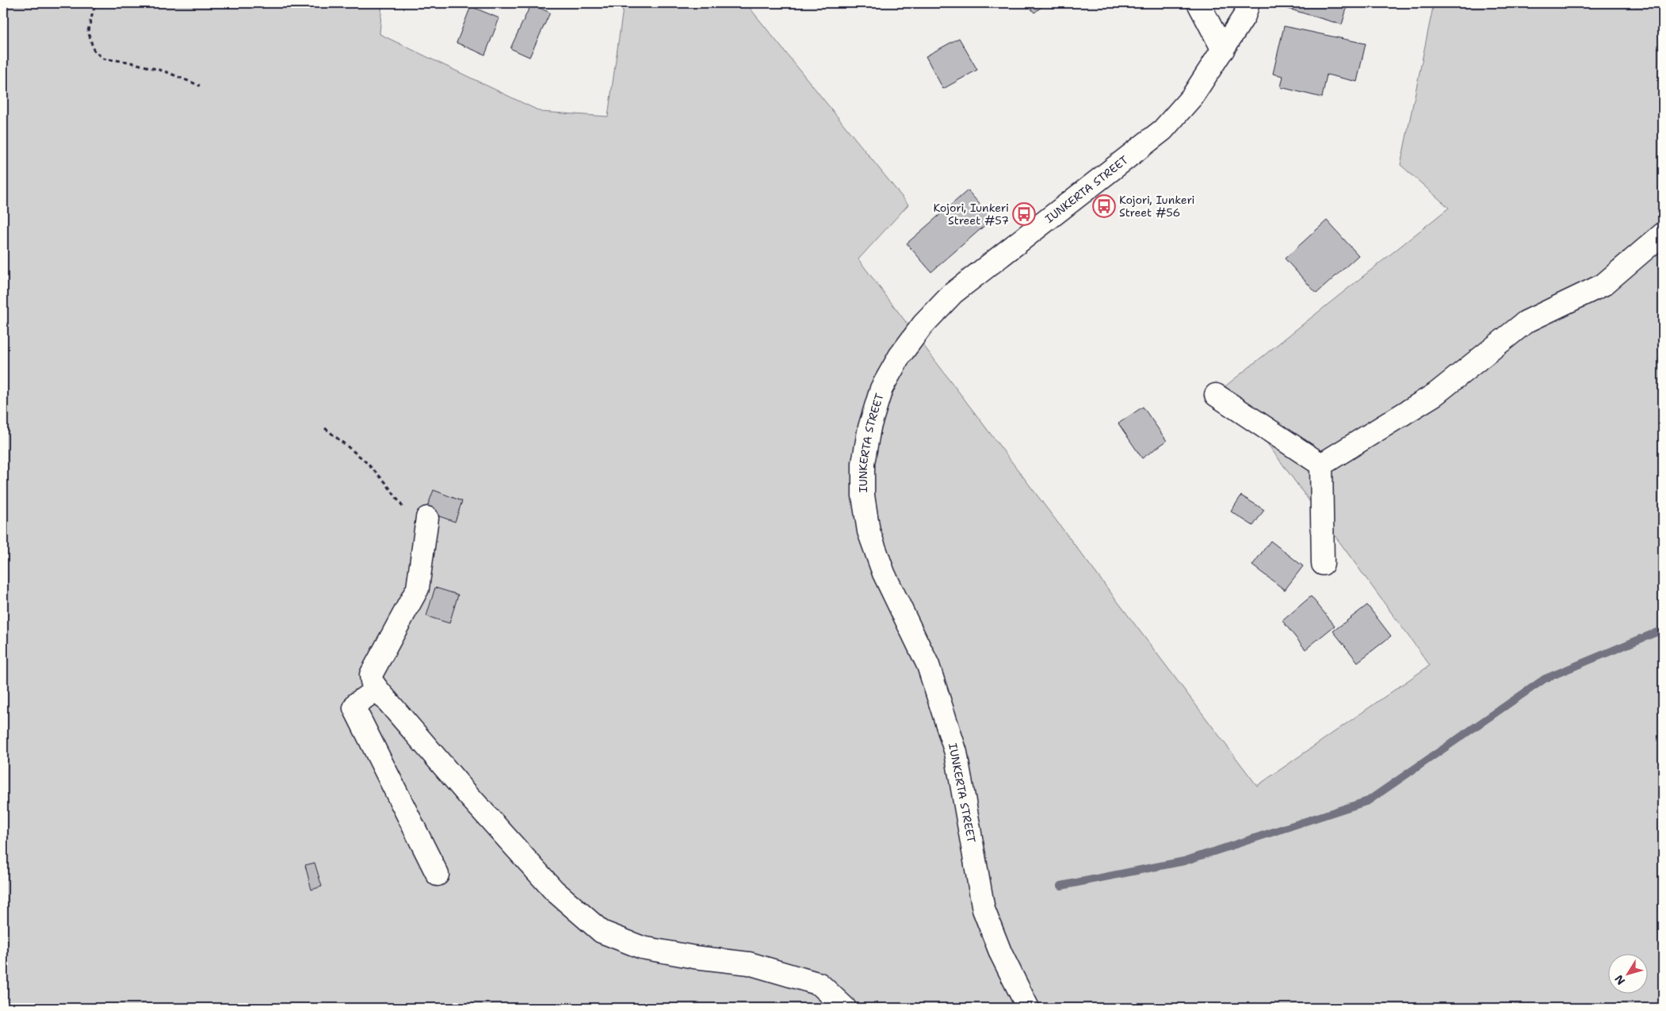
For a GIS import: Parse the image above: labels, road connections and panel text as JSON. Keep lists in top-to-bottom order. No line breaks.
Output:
{"streets":{"main road":["IUNKERTA STREET"]},"places":{"bus stop":["Kojori, Iunkeri Street #56","Kojori, Iunkeri Street #57"]},"north":"bottom left"}
